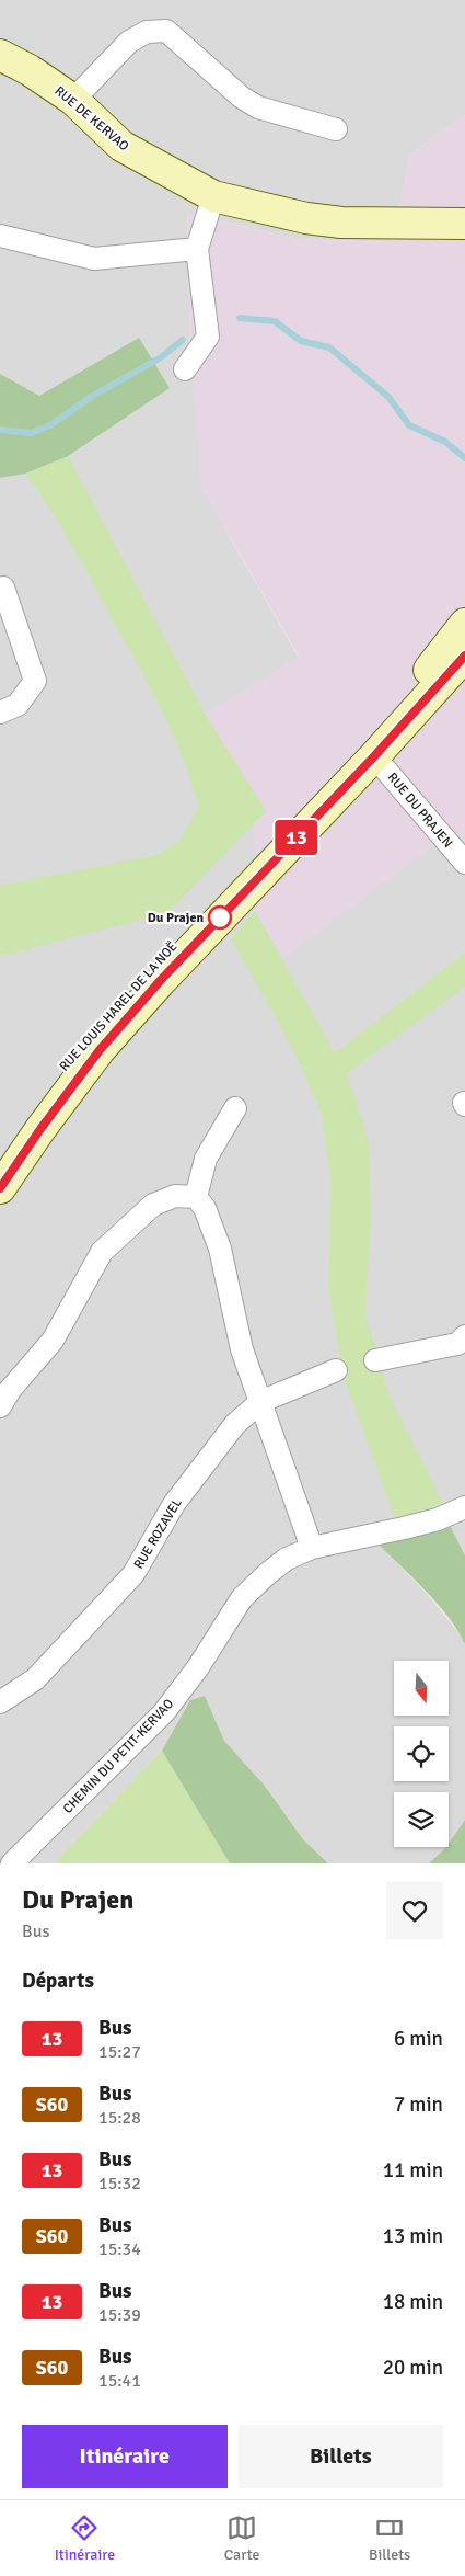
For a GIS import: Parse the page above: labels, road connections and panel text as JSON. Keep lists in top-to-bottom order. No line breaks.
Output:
{"streets":{"main road":["RUE DE KERVAO","RUE LOUIS HAREL DE LA NOË"],"street":["RUE DU PRAJEN","RUE ROZAVEL","CHEMIN DU PETIT-KERVAO"]},"crossings":[["RUE DU PRAJEN","RUE LOUIS HAREL DE LA NOË"]],"places":["Du Prajen"],"lines":["bus line 13"],"north":"bottom","page":{"on_map":"13","heading":[["Du Prajen","Bus"],"Départs"],"list":[{"mark":"13","name":"Bus","note":"15:27","value":"6 min"},{"mark":"S60","name":"Bus","note":"15:28","value":"7 min"},{"mark":"13","name":"Bus","note":"15:32","value":"11 min"},{"mark":"S60","name":"Bus","note":"15:34","value":"13 min"},{"mark":"13","name":"Bus","note":"15:39","value":"18 min"},{"mark":"S60","name":"Bus","note":"15:41","value":"20 min"}],"buttons":["Itinéraire","Billets"],"tabs":["Itinéraire","Carte","Billets"]}}
